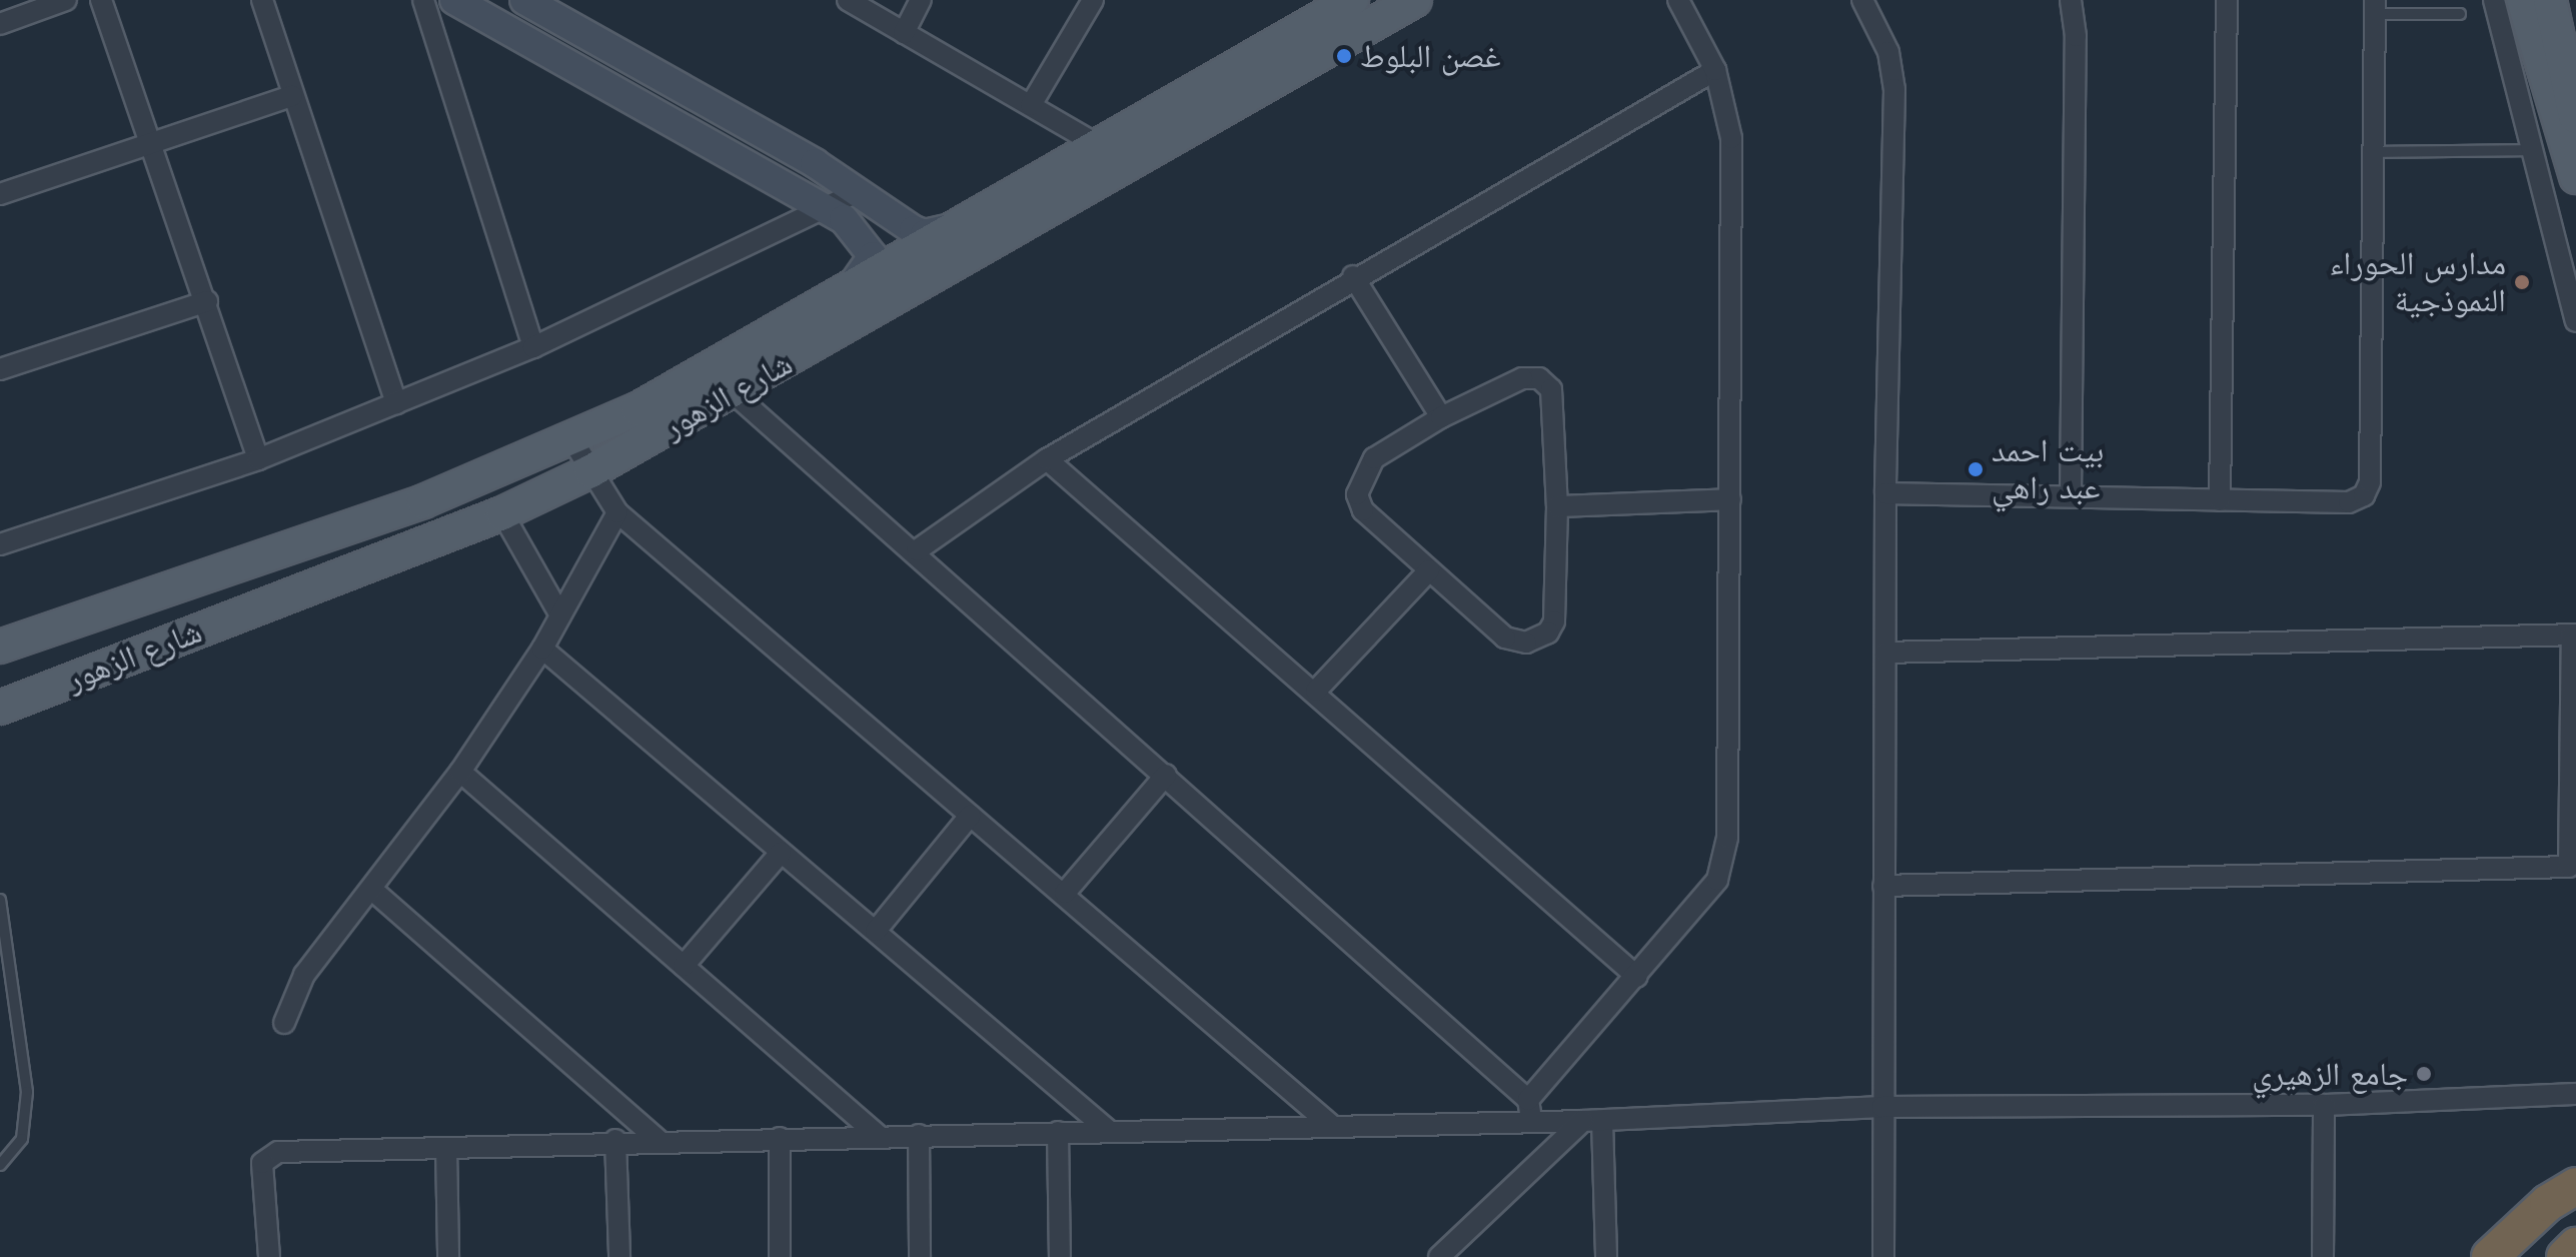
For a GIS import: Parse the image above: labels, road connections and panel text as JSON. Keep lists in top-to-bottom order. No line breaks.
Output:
{"streets":{"main road":["شارع الزهور"]},"places":["غصن البلوط","مدارس الحوراء النموذجية","بيت احمد عبد راهي","جامع الزهيري"]}
